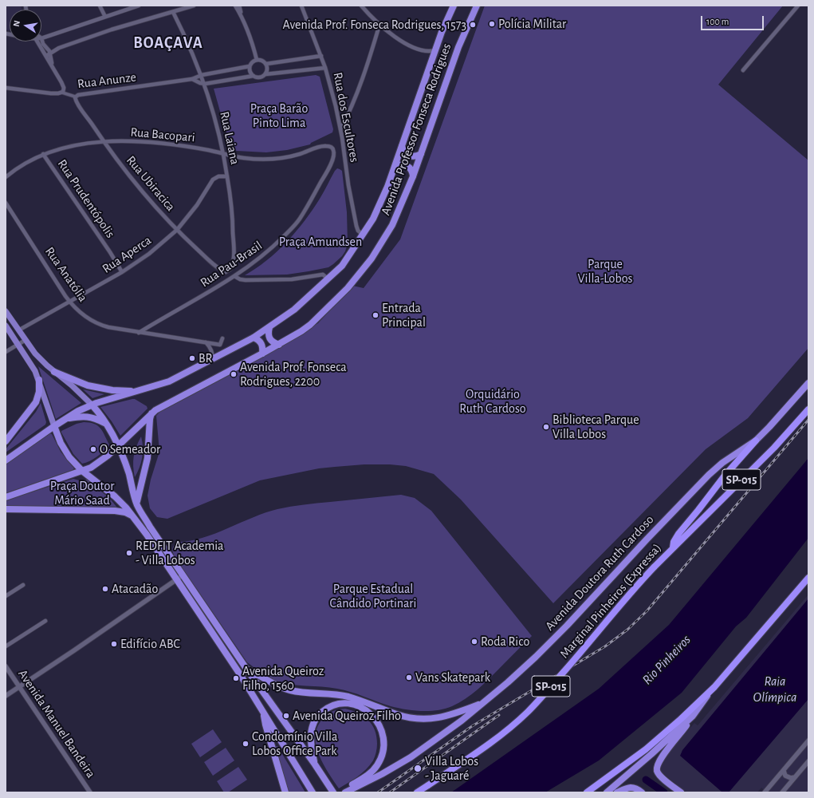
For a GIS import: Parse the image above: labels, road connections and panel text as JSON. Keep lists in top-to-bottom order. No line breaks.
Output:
{"streets":{"highway":["Avenida Professor Fonseca Rodrigues","SP-015","Avenida Doutora Ruth Cardoso","Marginal Pinheiros (Expressa)"],"street":["Rua Anunze","Rua dos Escultores","Rua Bacopari","Rua Laiana","Rua Ubiracica","Rua Prudentópolis","Rua Aperca","Rua Pau-Brasil","Rua Anatólia","Avenida Manuel Bandeira"]},"crossings":[["Rua Anunze","Rua Laiana"],["Rua Anunze","Rua Ubiracica"],["Rua dos Escultores","Avenida Professor Fonseca Rodrigues"],["Rua Bacopari","Rua Laiana"],["Rua Bacopari","Rua Ubiracica"],["Rua Bacopari","Rua Prudentópolis"],["Rua Bacopari","Rua Pau-Brasil"],["Rua Laiana","Rua Ubiracica"],["Rua Laiana","Rua Aperca"],["Rua Ubiracica","Rua Aperca"],["Rua Prudentópolis","Rua Aperca"],["Rua Aperca","Rua Anatólia"],["Rua Pau-Brasil","Rua Anatólia"]],"districts":["BOAÇAVA"],"water":["Rio Pinheiros","Raia Olímpica"],"parks":["Praça Barão Pinto Lima","Praça Amundsen","Parque Villa-Lobos","Orquidário Ruth Cardoso","Praça Doutor Mário Saad","Parque Estadual Cândido Portinari"],"places":["Polícia Militar","Avenida Prof. Fonseca Rodrigues, 1573","Entrada Principal","BR","Avenida Prof. Fonseca Rodrigues, 2200","Biblioteca Parque Villa Lobos","O Semeador","REDFIT Academia - Villa Lobos","Atacadão","Roda Rico","Edifício ABC","Vans Skatepark","Avenida Queiroz Filho, 1560","Avenida Queiroz Filho","Condomínio Villa Lobos Office Park","Villa Lobos - Jaguaré"],"scale_bar":"100 m","north":"left"}
